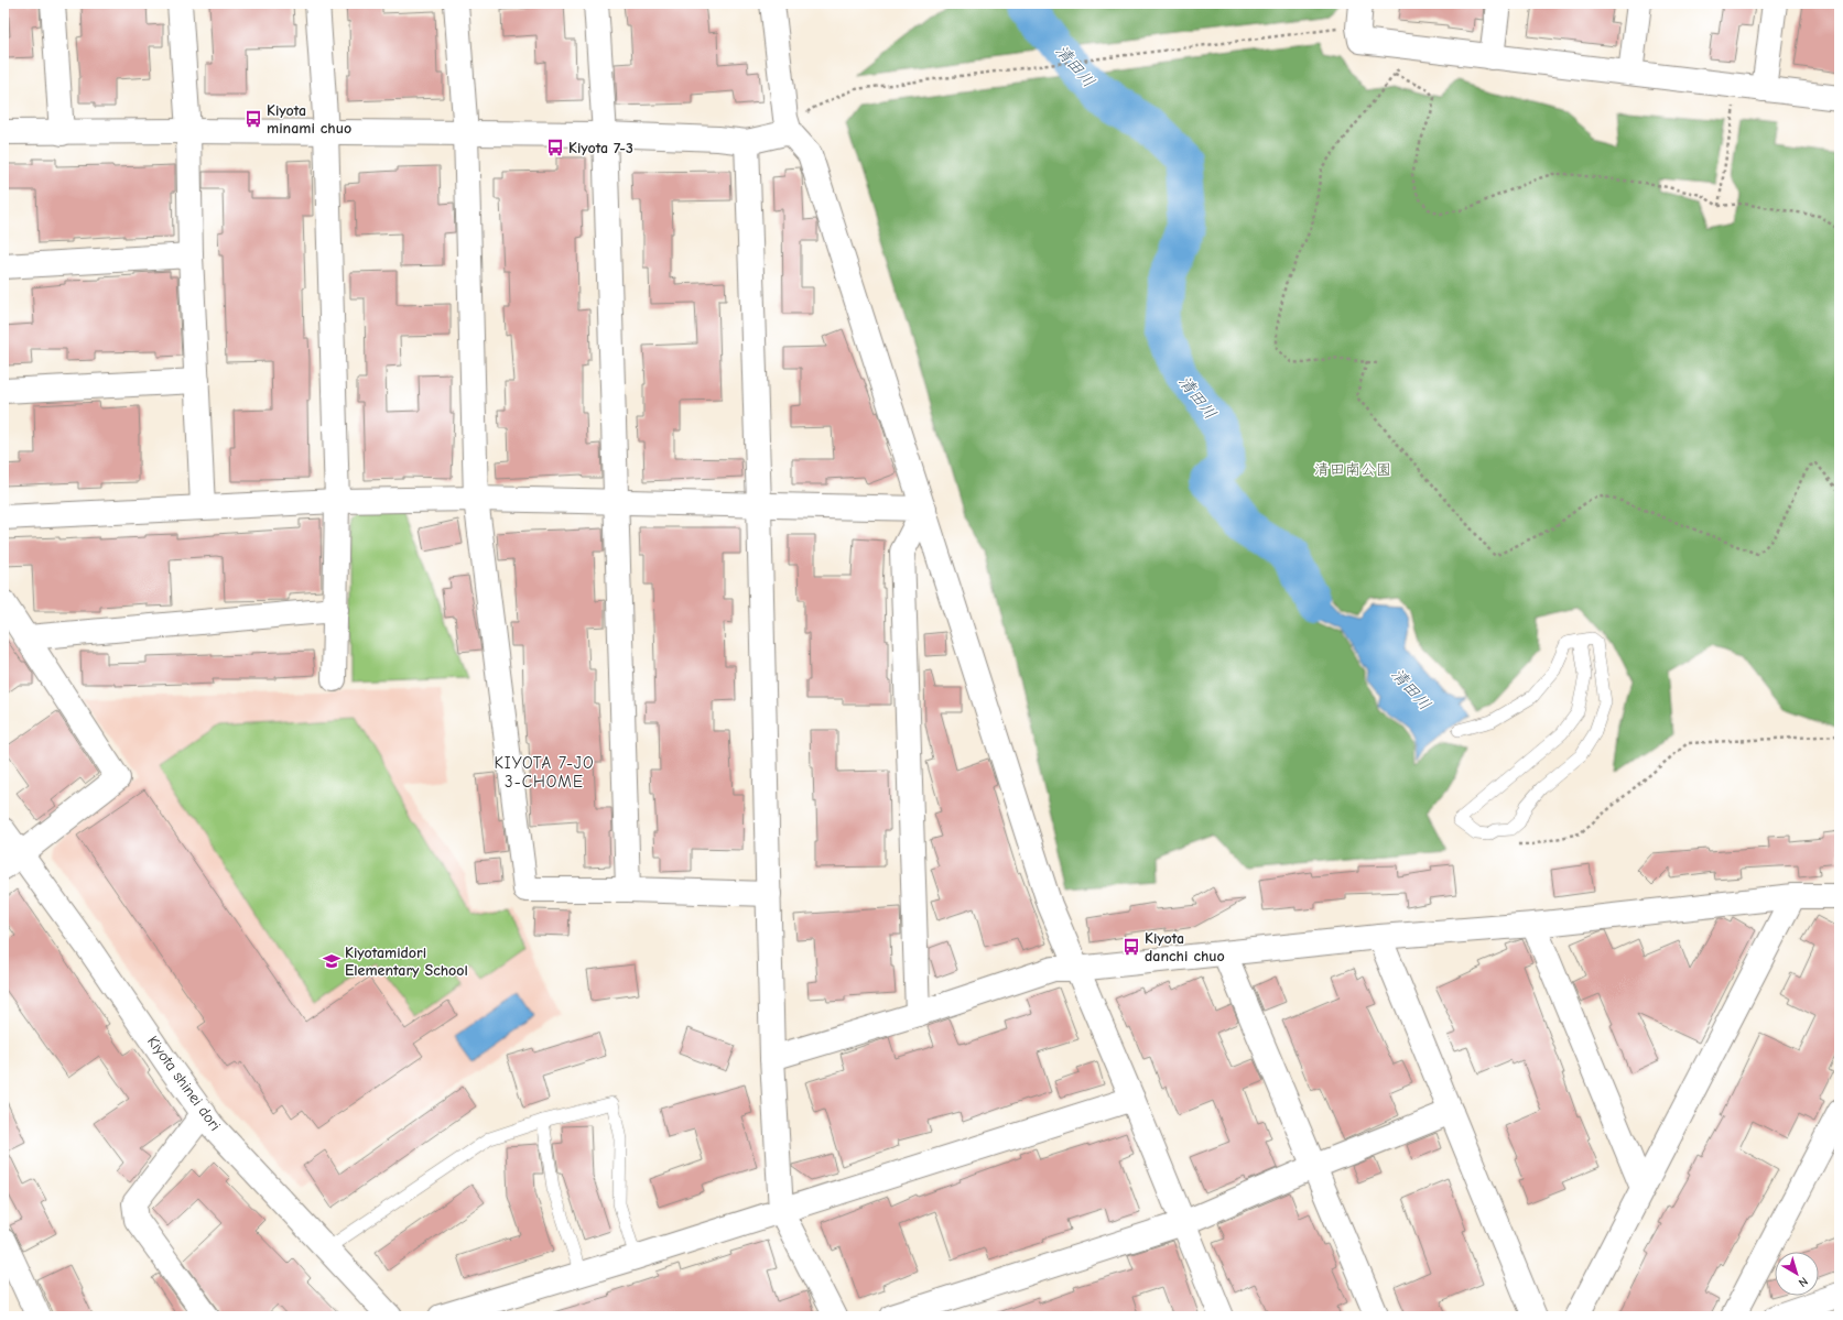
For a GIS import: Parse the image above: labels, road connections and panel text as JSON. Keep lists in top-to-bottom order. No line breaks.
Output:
{"streets":{"street":["Kiyota shinei dori"]},"districts":["KIYOTA 7-JO 3-CHOME"],"water":["清田川"],"parks":["清田南公園"],"places":{"bus stop":["Kiyota minami chuo","Kiyota 7-3","Kiyota danchi chuo"],"school or university":["Kiyotamidori Elementary School"]},"north":"bottom right"}
